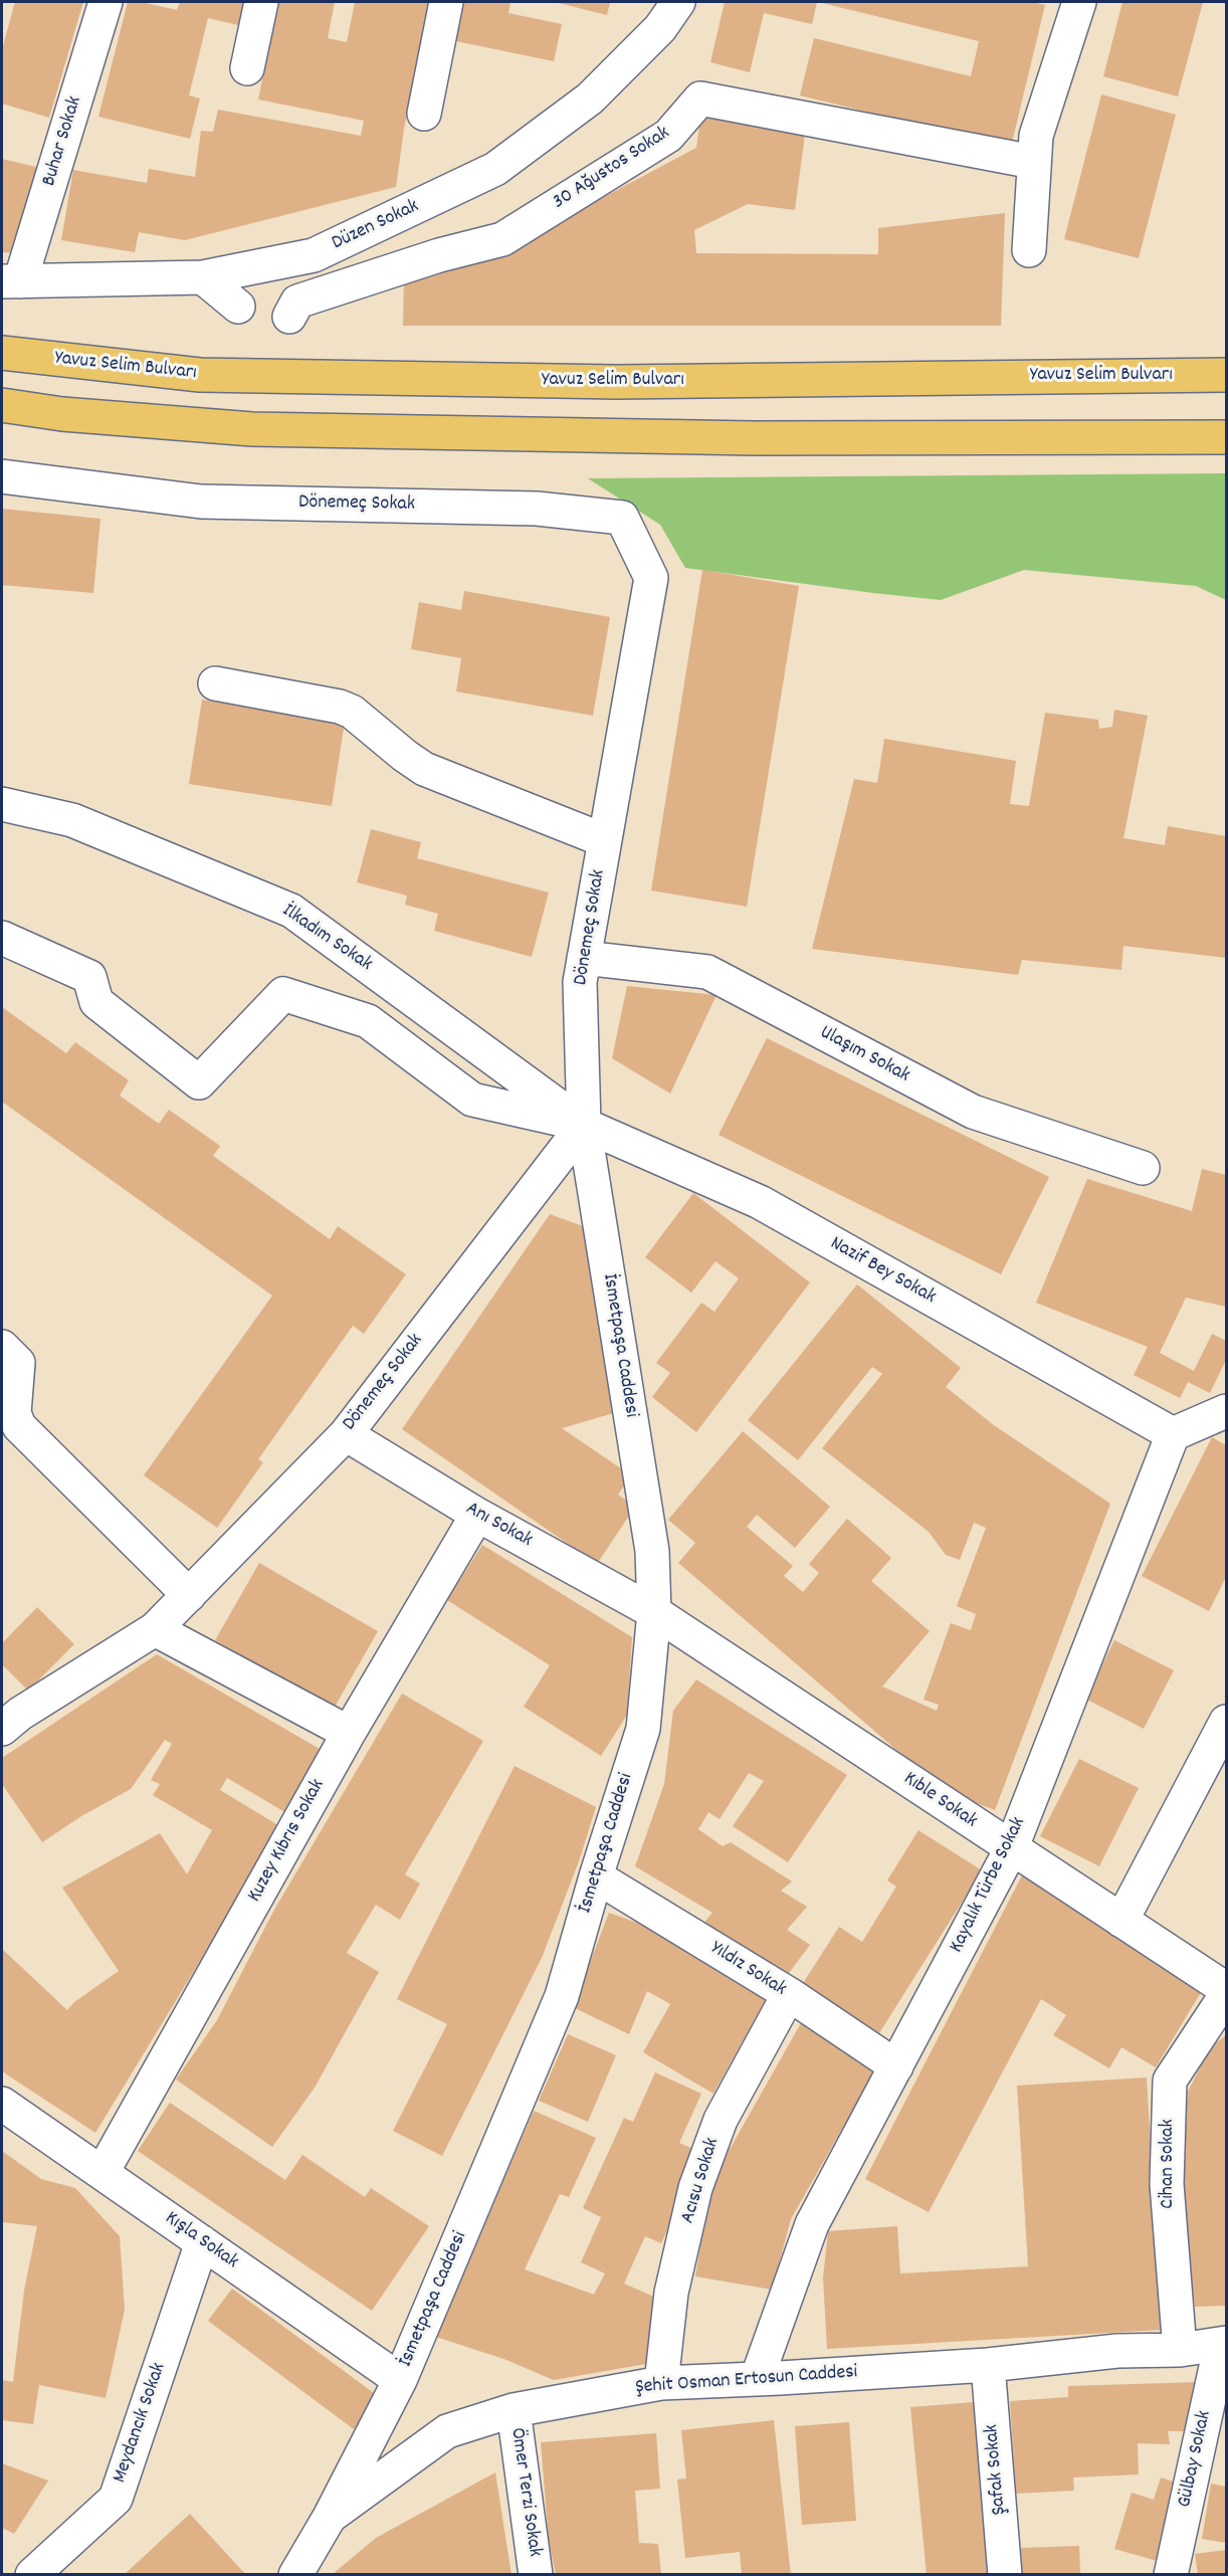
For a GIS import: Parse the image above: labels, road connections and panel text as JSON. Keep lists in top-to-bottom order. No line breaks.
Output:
{"streets":{"main road":["Yavuz Selim Bulvarı"],"street":["Buhar Sokak","30 Ağustos Sokak","Düzen Sokak","Dönemeç Sokak","İlkadım Sokak","Ulaşım Sokak","Nazif Bey Sokak","İsmetpaşa Caddesi","Anı Sokak","Kıble Sokak","Kuzey Kıbrıs Sokak","Kayalık Türbe Sokak","Yıldız Sokak","Cihan Sokak","Acısu Sokak","Kışla Sokak","Şehit Osman Ertosun Caddesi","Meydancık Sokak","Gülbay Sokak","Şafak Sokak","Ömer Terzi Sokak"]},"crossings":[["Buhar Sokak","Düzen Sokak"],["Dönemeç Sokak","İlkadım Sokak"],["Dönemeç Sokak","Ulaşım Sokak"],["Dönemeç Sokak","Nazif Bey Sokak"],["Dönemeç Sokak","İsmetpaşa Caddesi"],["Dönemeç Sokak","Anı Sokak"],["İlkadım Sokak","Nazif Bey Sokak"],["İlkadım Sokak","İsmetpaşa Caddesi"],["Nazif Bey Sokak","İsmetpaşa Caddesi"],["Nazif Bey Sokak","Kayalık Türbe Sokak"],["İsmetpaşa Caddesi","Anı Sokak"],["İsmetpaşa Caddesi","Kıble Sokak"],["İsmetpaşa Caddesi","Yıldız Sokak"],["İsmetpaşa Caddesi","Kışla Sokak"],["İsmetpaşa Caddesi","Şehit Osman Ertosun Caddesi"],["Anı Sokak","Kıble Sokak"],["Anı Sokak","Kuzey Kıbrıs Sokak"],["Kıble Sokak","Kayalık Türbe Sokak"],["Kıble Sokak","Cihan Sokak"],["Kuzey Kıbrıs Sokak","Kışla Sokak"],["Kayalık Türbe Sokak","Yıldız Sokak"],["Kayalık Türbe Sokak","Şehit Osman Ertosun Caddesi"],["Yıldız Sokak","Acısu Sokak"],["Cihan Sokak","Şehit Osman Ertosun Caddesi"],["Acısu Sokak","Şehit Osman Ertosun Caddesi"],["Kışla Sokak","Meydancık Sokak"],["Şehit Osman Ertosun Caddesi","Gülbay Sokak"],["Şehit Osman Ertosun Caddesi","Şafak Sokak"],["Şehit Osman Ertosun Caddesi","Ömer Terzi Sokak"]]}
